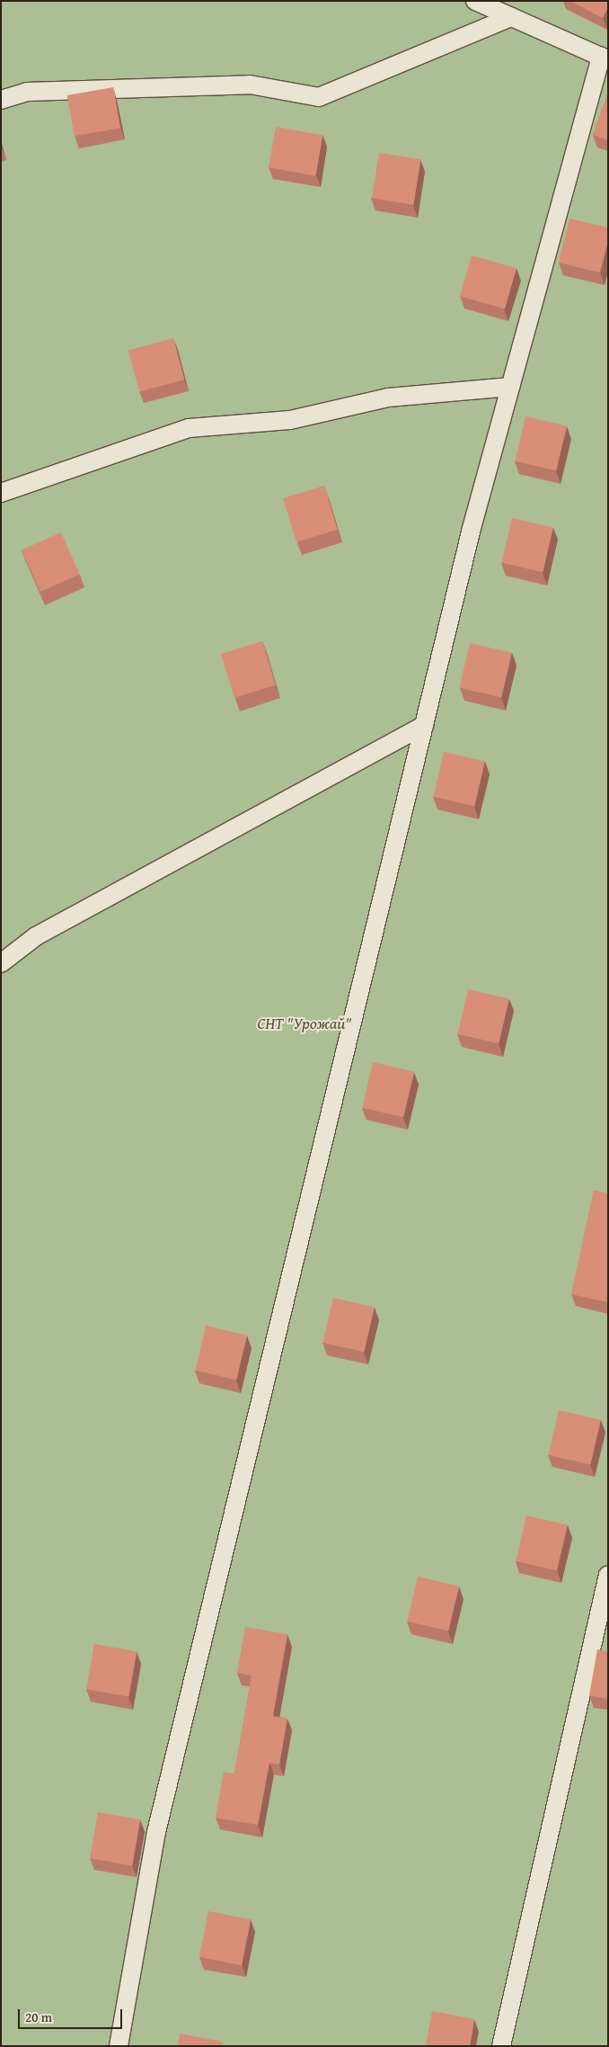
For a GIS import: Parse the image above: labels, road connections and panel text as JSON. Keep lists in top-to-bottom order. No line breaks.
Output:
{"parks":["СНТ \"Урожай\""],"scale_bar":"20 m"}
